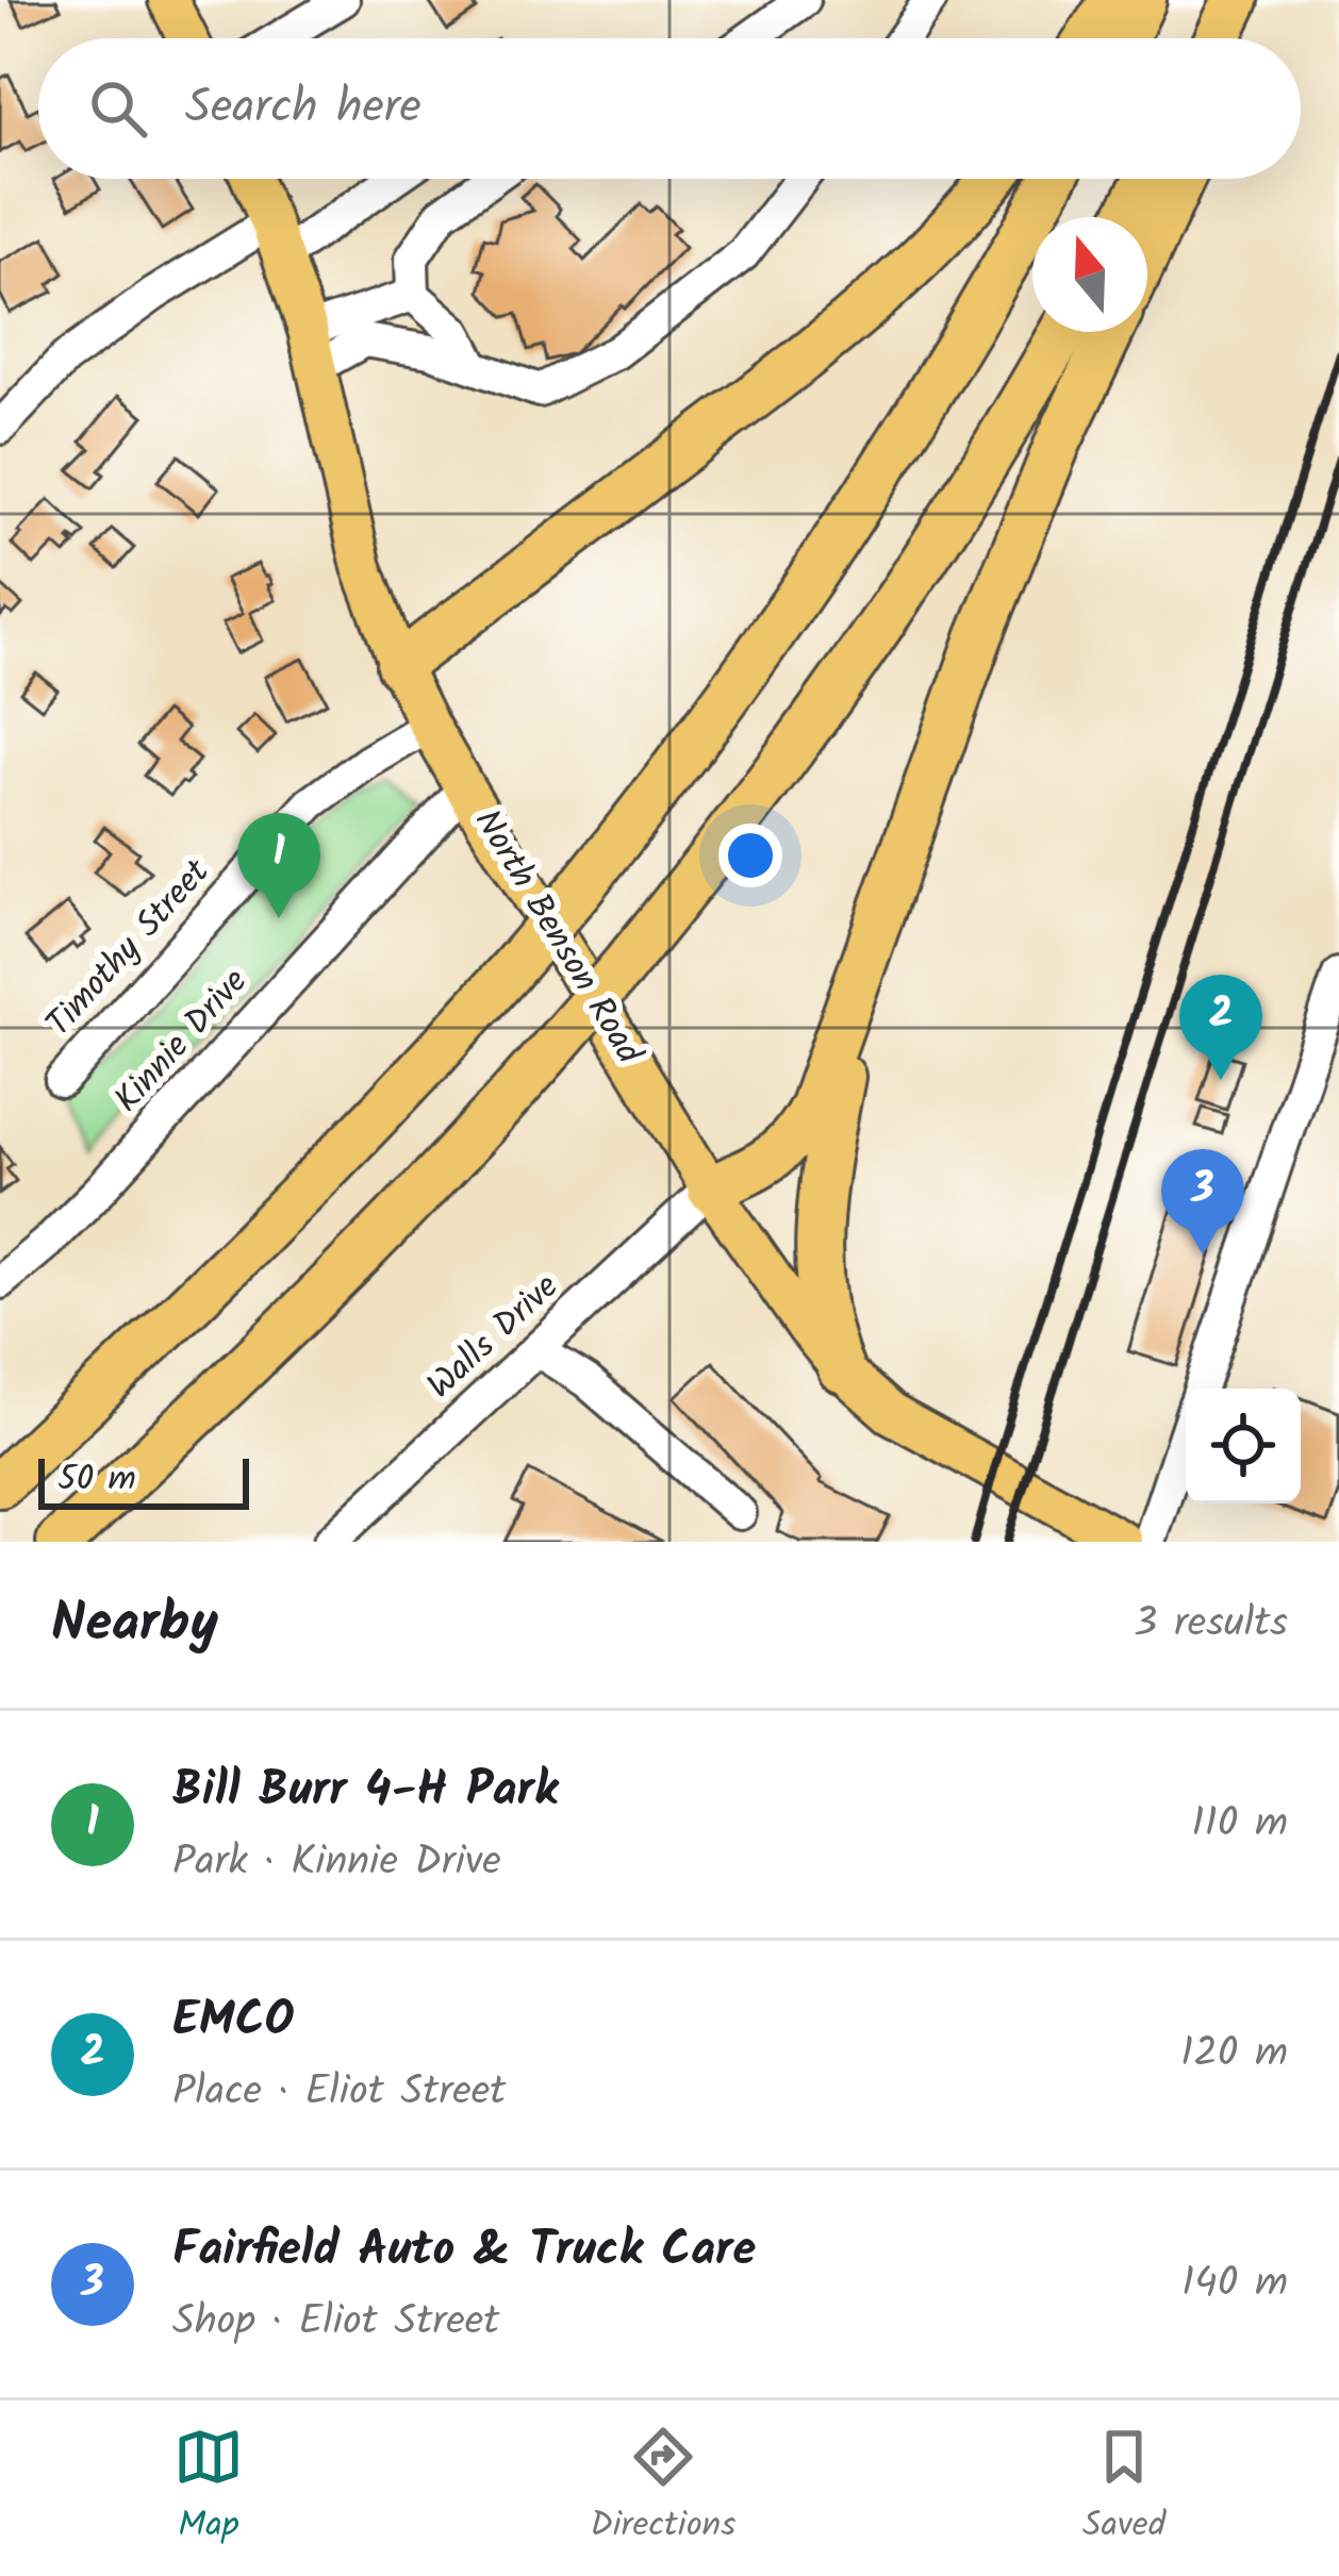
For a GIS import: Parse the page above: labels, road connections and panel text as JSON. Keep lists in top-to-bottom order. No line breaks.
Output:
{"streets":{"main road":["North Benson Road"],"street":["Timothy Street","Kinnie Drive","Walls Drive"]},"crossings":[["North Benson Road","Timothy Street"],["North Benson Road","Kinnie Drive"],["North Benson Road","Walls Drive"]],"scale_bar":"50 m","north":"top","page":{"search":"Search here","pins":["1","2","3"],"scale":"50 m","heading":["Nearby","3 results"],"list":[{"mark":"1","name":"Bill Burr 4-H Park","note":"Park · Kinnie Drive","value":"110 m"},{"mark":"2","name":"EMCO","note":"Place · Eliot Street","value":"120 m"},{"mark":"3","name":"Fairfield Auto & Truck Care","note":"Shop · Eliot Street","value":"140 m"}],"nav":["Map","Directions","Saved"]}}
